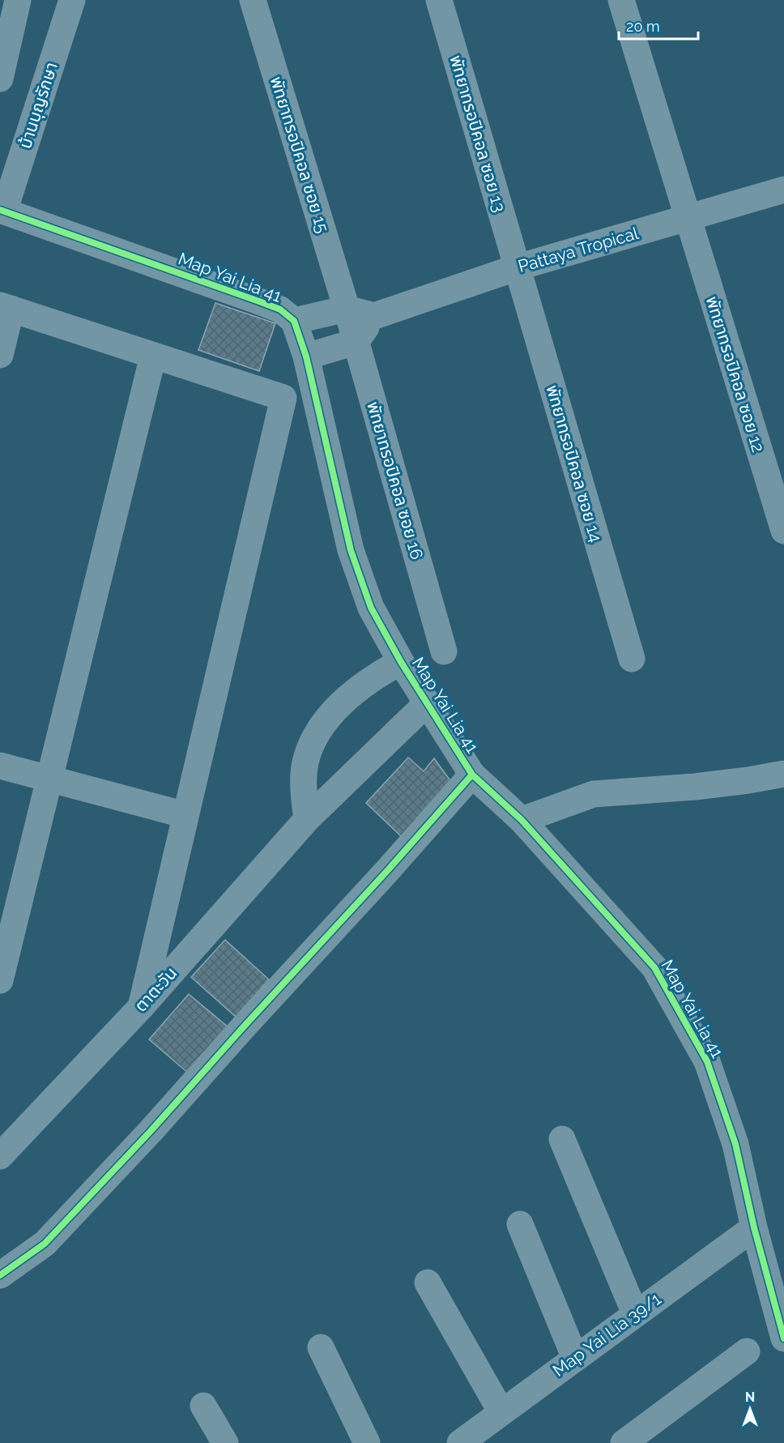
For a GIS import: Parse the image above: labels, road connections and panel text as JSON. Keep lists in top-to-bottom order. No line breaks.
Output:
{"streets":{"street":["บ้านบุญรักษา","พัทยาทรอปิคอล ซอย 13","พัทยาทรอปิคอล ซอย 15","Pattaya Tropical","Map Yai Lia 41","พัทยาทรอปิคอล ซอย 12","พัทยาทรอปิคอล ซอย 14","พัทยาทรอปิคอล ซอย 16","ตาตะวัน","Map Yai Lia 39/1"]},"crossings":[["บ้านบุญรักษา","Map Yai Lia 41"],["พัทยาทรอปิคอล ซอย 13","Pattaya Tropical"],["พัทยาทรอปิคอล ซอย 13","พัทยาทรอปิคอล ซอย 14"],["พัทยาทรอปิคอล ซอย 15","พัทยาทรอปิคอล ซอย 16"],["Pattaya Tropical","พัทยาทรอปิคอล ซอย 12"],["Pattaya Tropical","พัทยาทรอปิคอล ซอย 14"],["Map Yai Lia 41","ตาตะวัน"],["Map Yai Lia 41","Map Yai Lia 39/1"]],"scale_bar":"20 m","north":"top"}
